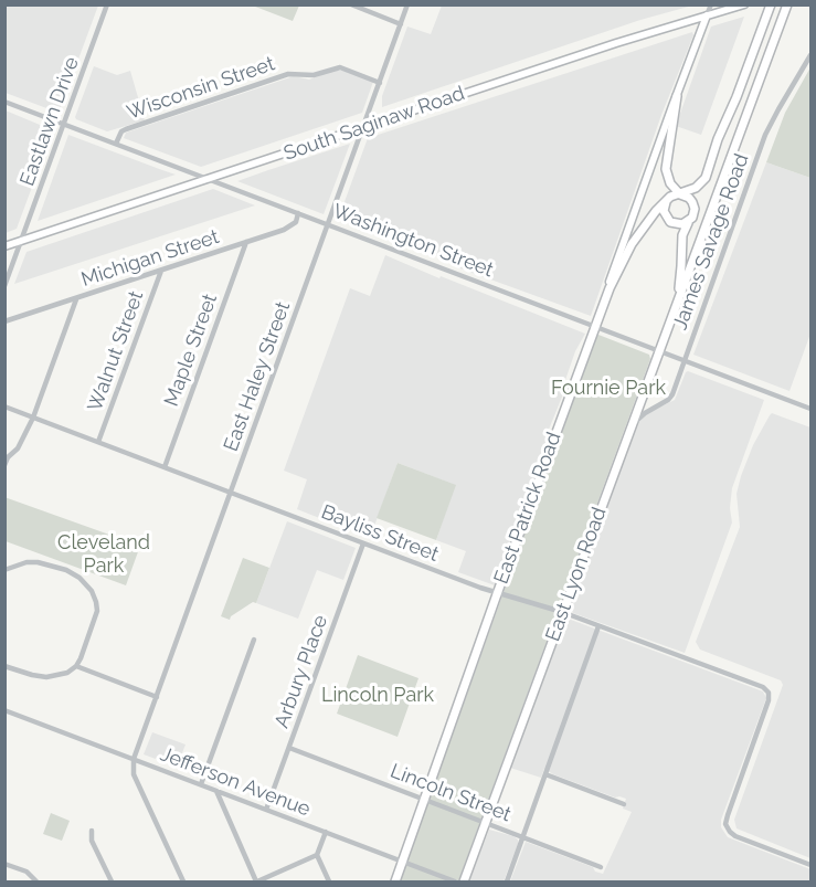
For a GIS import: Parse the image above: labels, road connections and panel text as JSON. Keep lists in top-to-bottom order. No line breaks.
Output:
{"streets":{"highway":["East Patrick Road","East Lyon Road"],"main road":["South Saginaw Road"],"street":["Wisconsin Street","Eastlawn Drive","Washington Street","James Savage Road","Michigan Street","Maple Street","Walnut Street","East Haley Street","Bayliss Street","Arbury Place","Jefferson Avenue","Lincoln Street"]},"crossings":[["Wisconsin Street","Washington Street"],["Wisconsin Street","East Haley Street"],["Eastlawn Drive","South Saginaw Road"],["Eastlawn Drive","Washington Street"],["South Saginaw Road","Washington Street"],["South Saginaw Road","East Haley Street"],["South Saginaw Road","East Patrick Road"],["Washington Street","James Savage Road"],["Washington Street","Michigan Street"],["Washington Street","East Haley Street"],["Washington Street","East Patrick Road"],["Washington Street","East Lyon Road"],["James Savage Road","East Lyon Road"],["Michigan Street","Maple Street"],["Michigan Street","Walnut Street"],["Maple Street","Bayliss Street"],["Walnut Street","Bayliss Street"],["East Haley Street","Bayliss Street"],["East Haley Street","Jefferson Avenue"],["East Patrick Road","Bayliss Street"],["East Patrick Road","Jefferson Avenue"],["East Patrick Road","Lincoln Street"],["Bayliss Street","East Lyon Road"],["Bayliss Street","Arbury Place"],["East Lyon Road","Lincoln Street"],["Arbury Place","Jefferson Avenue"],["Arbury Place","Lincoln Street"]],"parks":["Fournie Park","Cleveland Park","Lincoln Park"]}
